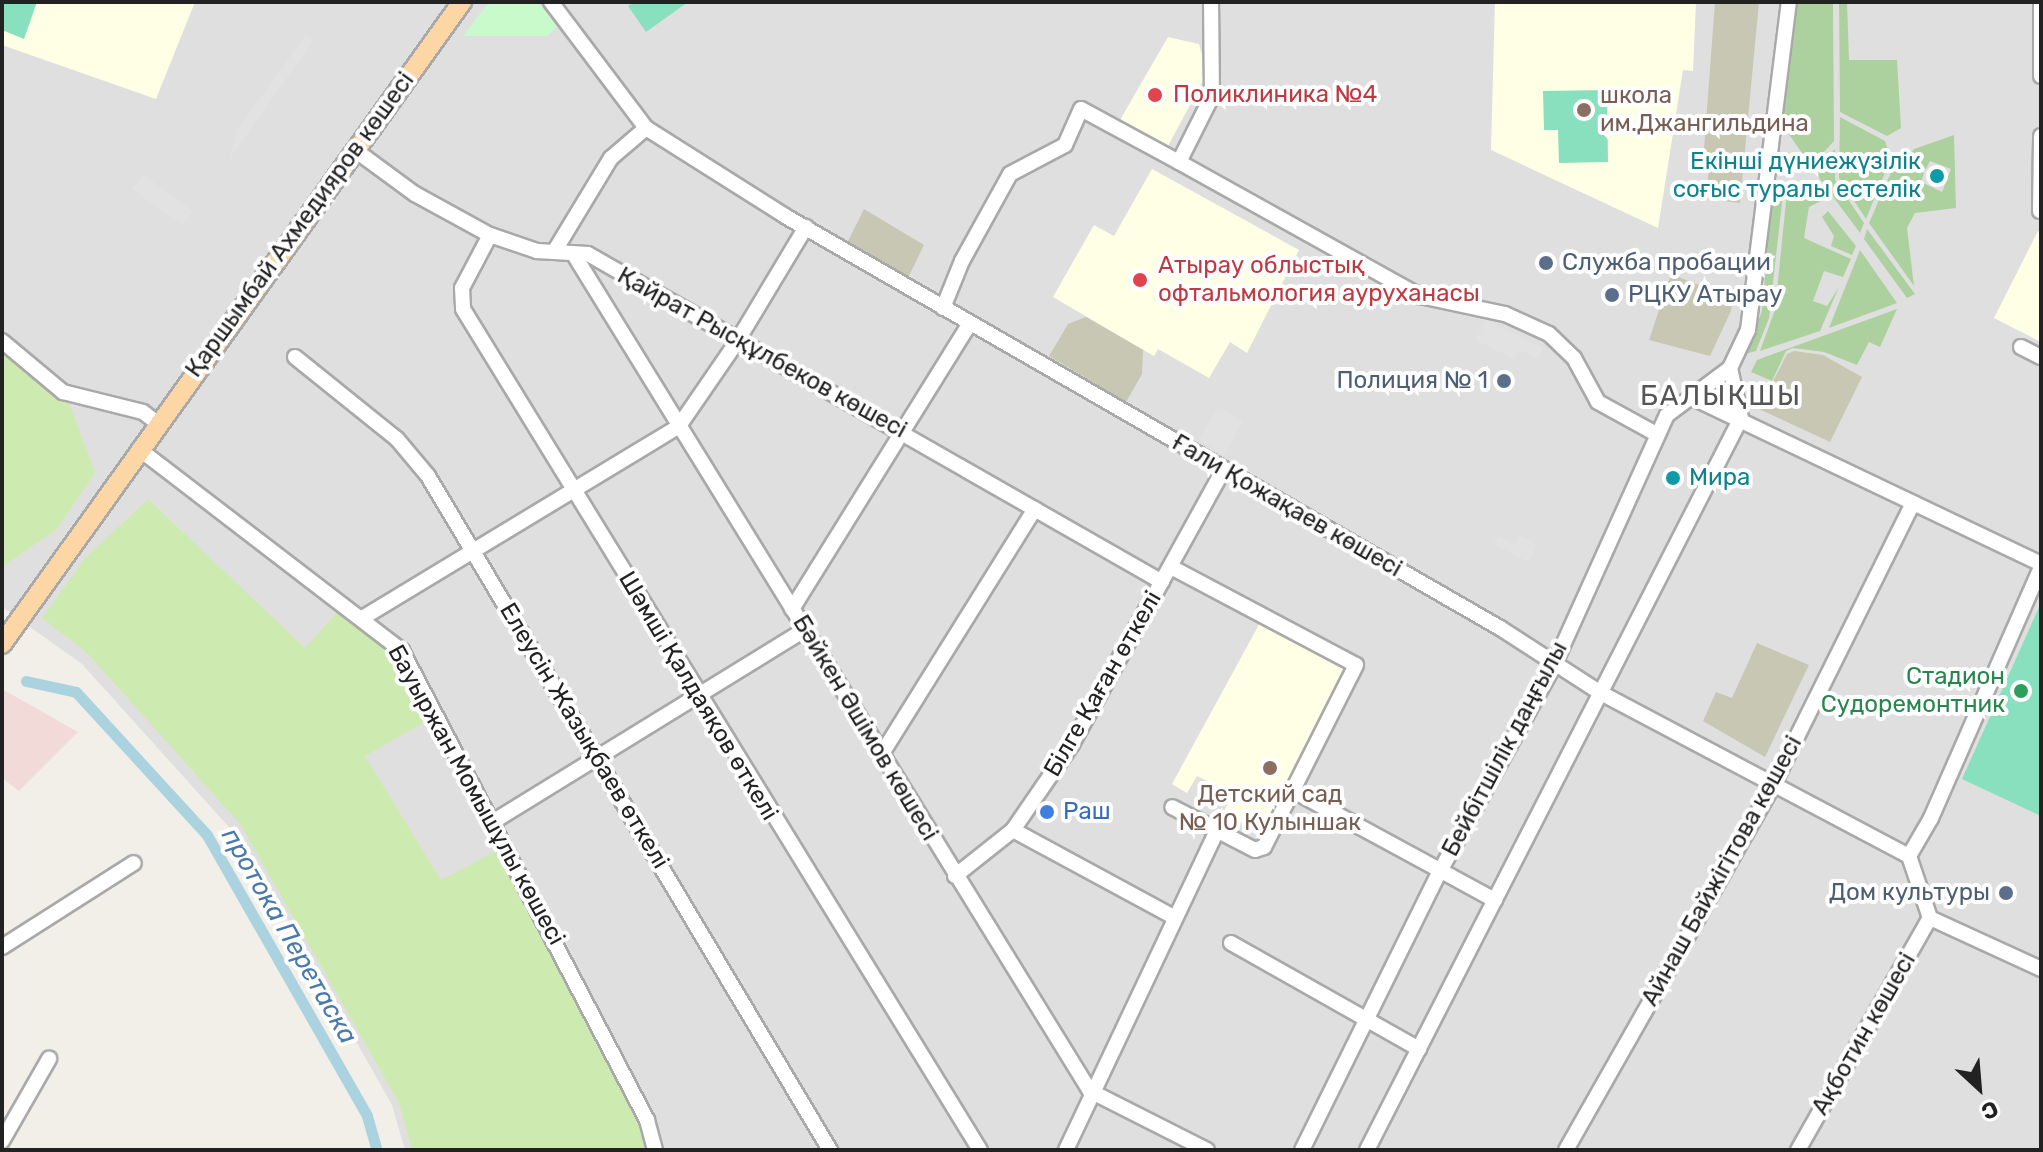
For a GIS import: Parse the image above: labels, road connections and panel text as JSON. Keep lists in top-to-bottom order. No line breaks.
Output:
{"streets":{"main road":["Қаршымбай Ахмедияров көшесі"],"street":["Қайрат Рысқұлбеков көшесі","Ғали Қожақаев көшесі","Білге Қаған өткелі","Шәмші Қалдаяқов өткелі","Бәйкен Әшімов көшесі","Елеусін Жазықбаев өткелі","Бейбітшілік даңғылы","Бауыржан Момышұлы көшесі","Айнаш Байжігітова көшесі","Ақботин көшесі"]},"crossings":[["Қаршымбай Ахмедияров көшесі","Қайрат Рысқұлбеков көшесі"],["Қаршымбай Ахмедияров көшесі","Бауыржан Момышұлы көшесі"],["Қайрат Рысқұлбеков көшесі","Білге Қаған өткелі"],["Қайрат Рысқұлбеков көшесі","Шәмші Қалдаяқов өткелі"],["Қайрат Рысқұлбеков көшесі","Бәйкен Әшімов көшесі"],["Ғали Қожақаев көшесі","Білге Қаған өткелі"],["Ғали Қожақаев көшесі","Бейбітшілік даңғылы"],["Ғали Қожақаев көшесі","Айнаш Байжігітова көшесі"],["Білге Қаған өткелі","Бәйкен Әшімов көшесі"]],"districts":["БАЛЫҚШЫ"],"water":["протока Перетаска"],"places":["Поликлиника №4","школа им.Джангильдина","Екінші дүниежүзілік соғыс туралы естелік","Служба пробации","Атырау облыстық офтальмология ауруханасы","РЦКУ Атырау","Полиция № 1","Мира","Стадион Судоремонтник","Детский сад № 10 Кулыншак","Раш","Дом культуры"],"north":"bottom right"}
